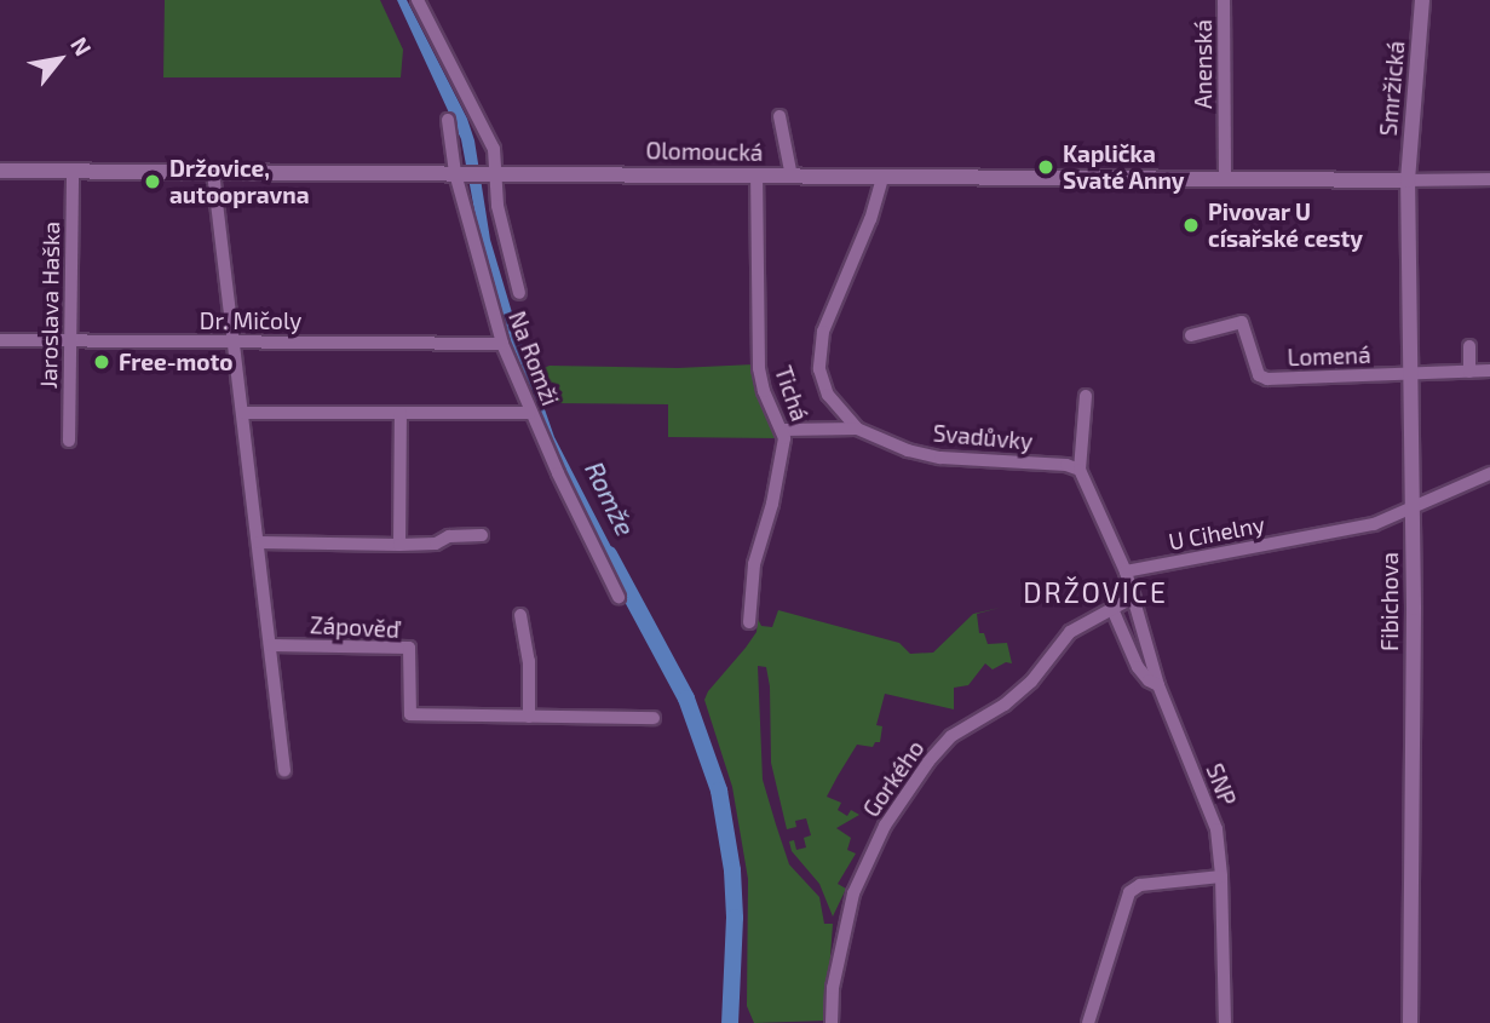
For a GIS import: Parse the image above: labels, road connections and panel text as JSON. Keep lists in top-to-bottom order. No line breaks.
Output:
{"streets":{"street":["Anenská","Smržická","Olomoucká","Jaroslava Haška","Dr. Mičoly","Lomená","Na Romži","Tichá","Svadůvky","U Cihelny","Fibichova","Zápověď","Gorkého","SNP"]},"crossings":[["Anenská","Olomoucká"],["Smržická","Olomoucká"],["Smržická","Fibichova"],["Olomoucká","Jaroslava Haška"],["Olomoucká","Na Romži"],["Olomoucká","Tichá"],["Olomoucká","Svadůvky"],["Olomoucká","Fibichova"],["Jaroslava Haška","Dr. Mičoly"],["Dr. Mičoly","Na Romži"],["Lomená","Fibichova"],["U Cihelny","Fibichova"],["U Cihelny","SNP"],["Gorkého","SNP"]],"districts":["DRŽOVICE"],"water":["Romže"],"places":["Kaplička Svaté Anny","Držovice, autoopravna","Pivovar U císařské cesty","Free-moto"],"north":"top right"}
